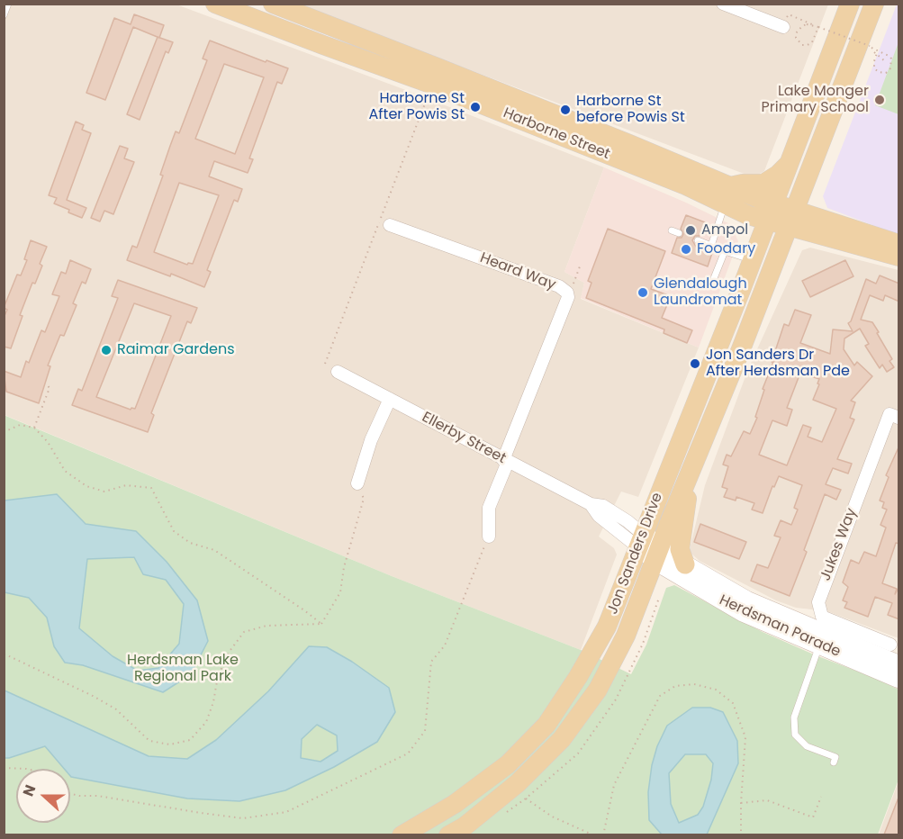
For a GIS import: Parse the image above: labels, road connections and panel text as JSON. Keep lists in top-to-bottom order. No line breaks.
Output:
{"streets":{"main road":["Harborne Street","Jon Sanders Drive","Herdsman Parade"],"street":["Heard Way","Ellerby Street","Jukes Way"]},"crossings":[["Harborne Street","Jon Sanders Drive"],["Heard Way","Ellerby Street"],["Ellerby Street","Jon Sanders Drive"],["Ellerby Street","Herdsman Parade"],["Jukes Way","Herdsman Parade"],["Jon Sanders Drive","Herdsman Parade"]],"parks":["Herdsman Lake Regional Park"],"places":["Lake Monger Primary School","Harborne St After Powis St","Harborne St before Powis St","Ampol","Foodary","Glendalough Laundromat","Raimar Gardens","Jon Sanders Dr After Herdsman Pde"],"north":"left"}
